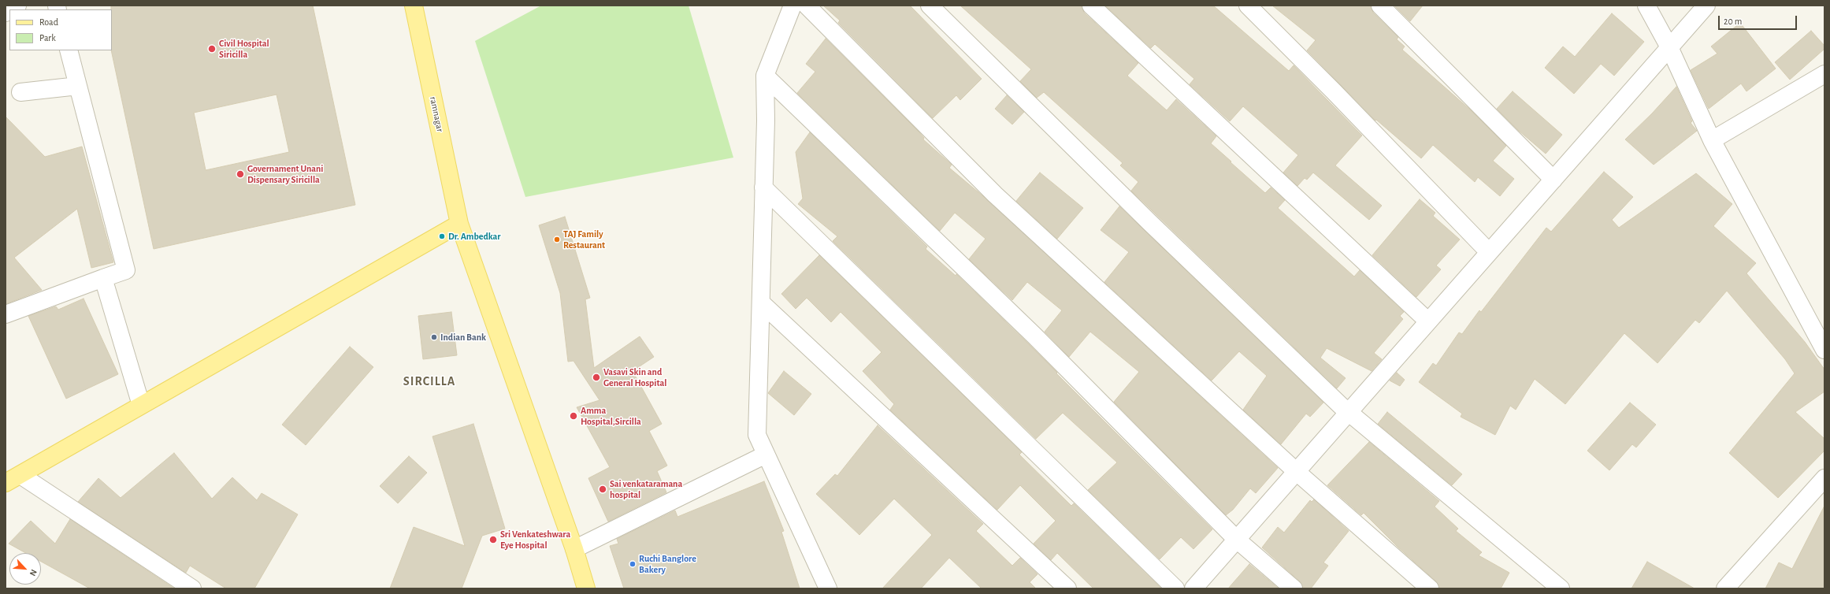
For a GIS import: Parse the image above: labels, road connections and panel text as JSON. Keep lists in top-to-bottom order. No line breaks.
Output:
{"streets":{"main road":["ramnagar"]},"districts":["SIRCILLA"],"places":["Civil Hospital Siricilla","Governament Unani Dispensary Siricilla","Dr. Ambedkar","TAJ Family Restaurant","Indian Bank","Vasavi Skin and General Hospital","Amma Hospital,Sircilla","Sai venkataramana hospital","Sri Venkateshwara Eye Hospital","Ruchi Banglore Bakery"],"legend":["Road","Park"],"scale_bar":"20 m","north":"bottom right"}
